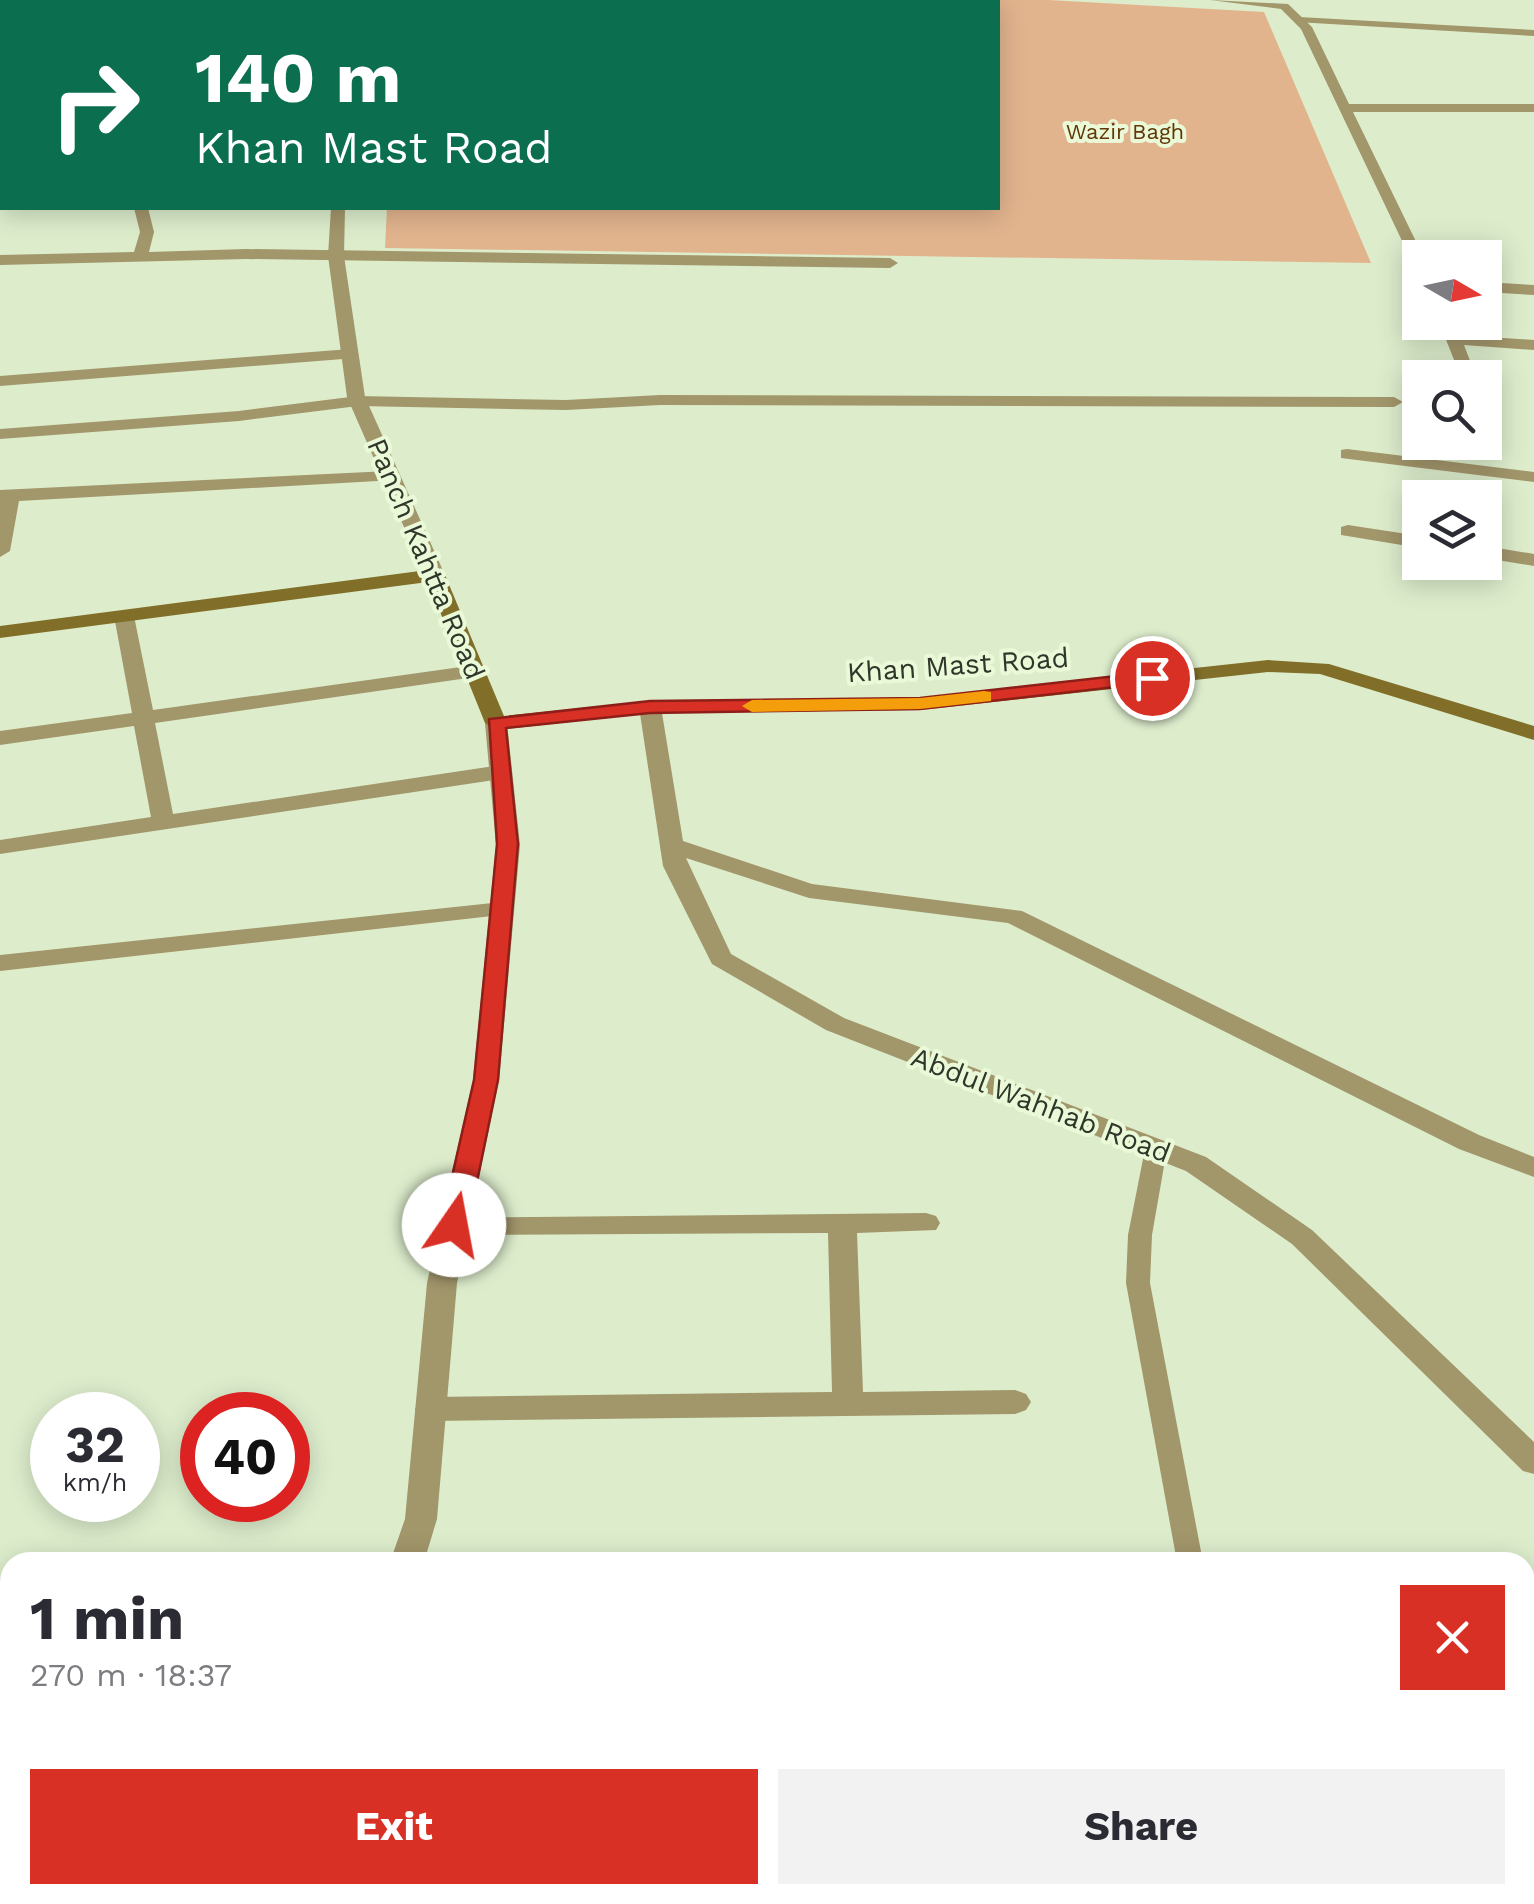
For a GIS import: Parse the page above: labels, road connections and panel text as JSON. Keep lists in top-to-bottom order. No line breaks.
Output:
{"streets":{"main road":["Panch Kahtta Road","Khan Mast Road"],"street":["Abdul Wahhab Road"]},"crossings":[["Panch Kahtta Road","Khan Mast Road"],["Khan Mast Road","Abdul Wahhab Road"]],"parks":["Wazir Bagh"],"north":"right","page":{"turn":["140 m","Khan Mast Road"],"speed":"32 km/h","limit":"40","heading":["1 min","270 m · 18:37"],"buttons":["Exit","Share"]}}
